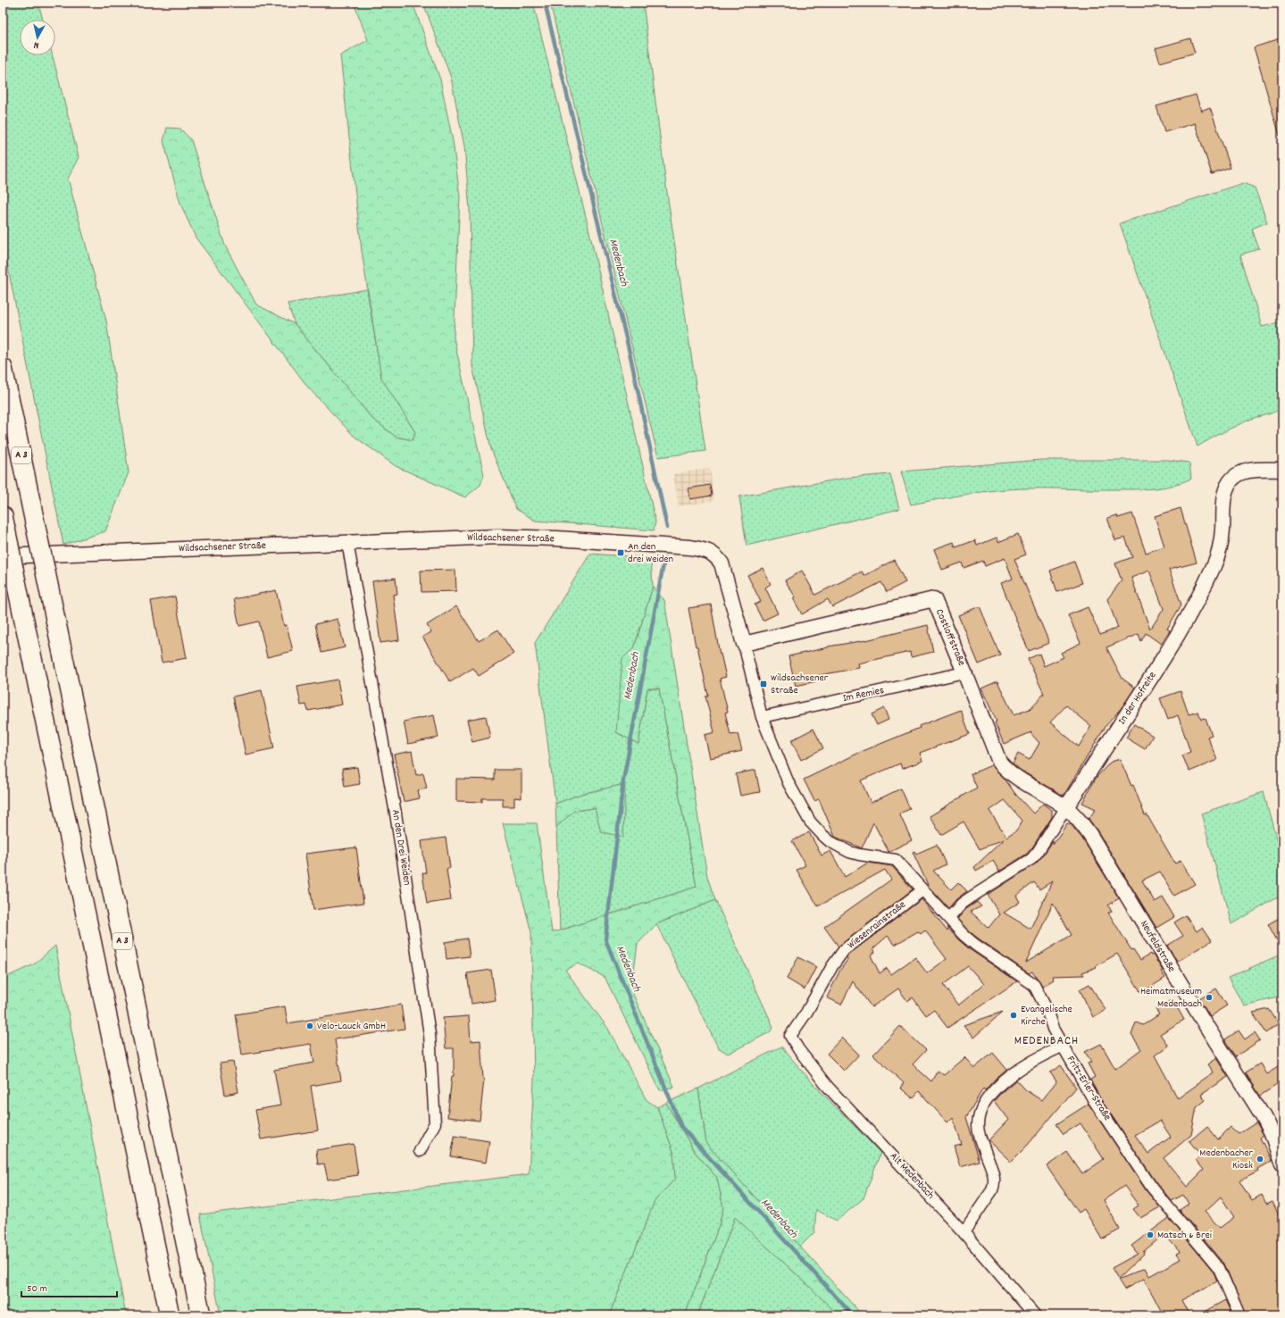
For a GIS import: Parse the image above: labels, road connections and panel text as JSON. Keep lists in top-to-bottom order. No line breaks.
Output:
{"streets":{"highway":["A 3"],"main road":["Wildsachsener Straße","Costloffstraße","In der Hofreite","Neufeldstraße"],"street":["Im Remies","An den Drei Weiden","Wiesenrainstraße","Fritz-Erler-Straße","Alt Medenbach"]},"crossings":[["Wildsachsener Straße","Costloffstraße"],["Wildsachsener Straße","Im Remies"],["Wildsachsener Straße","An den Drei Weiden"],["Wildsachsener Straße","Fritz-Erler-Straße"],["Costloffstraße","Im Remies"],["Costloffstraße","In der Hofreite"],["Costloffstraße","Neufeldstraße"],["In der Hofreite","Neufeldstraße"],["In der Hofreite","Fritz-Erler-Straße"],["Wiesenrainstraße","Fritz-Erler-Straße"],["Wiesenrainstraße","Alt Medenbach"]],"districts":["MEDENBACH"],"water":["Medenbach"],"places":{"transit":["An den drei Weiden","Wildsachsener Straße"],"other":["Heimatmuseum Medenbach","Evangelische Kirche","Velo-Lauck GmbH","Medenbacher Kiosk","Matsch & Brei"]},"scale_bar":"50 m","north":"bottom"}
